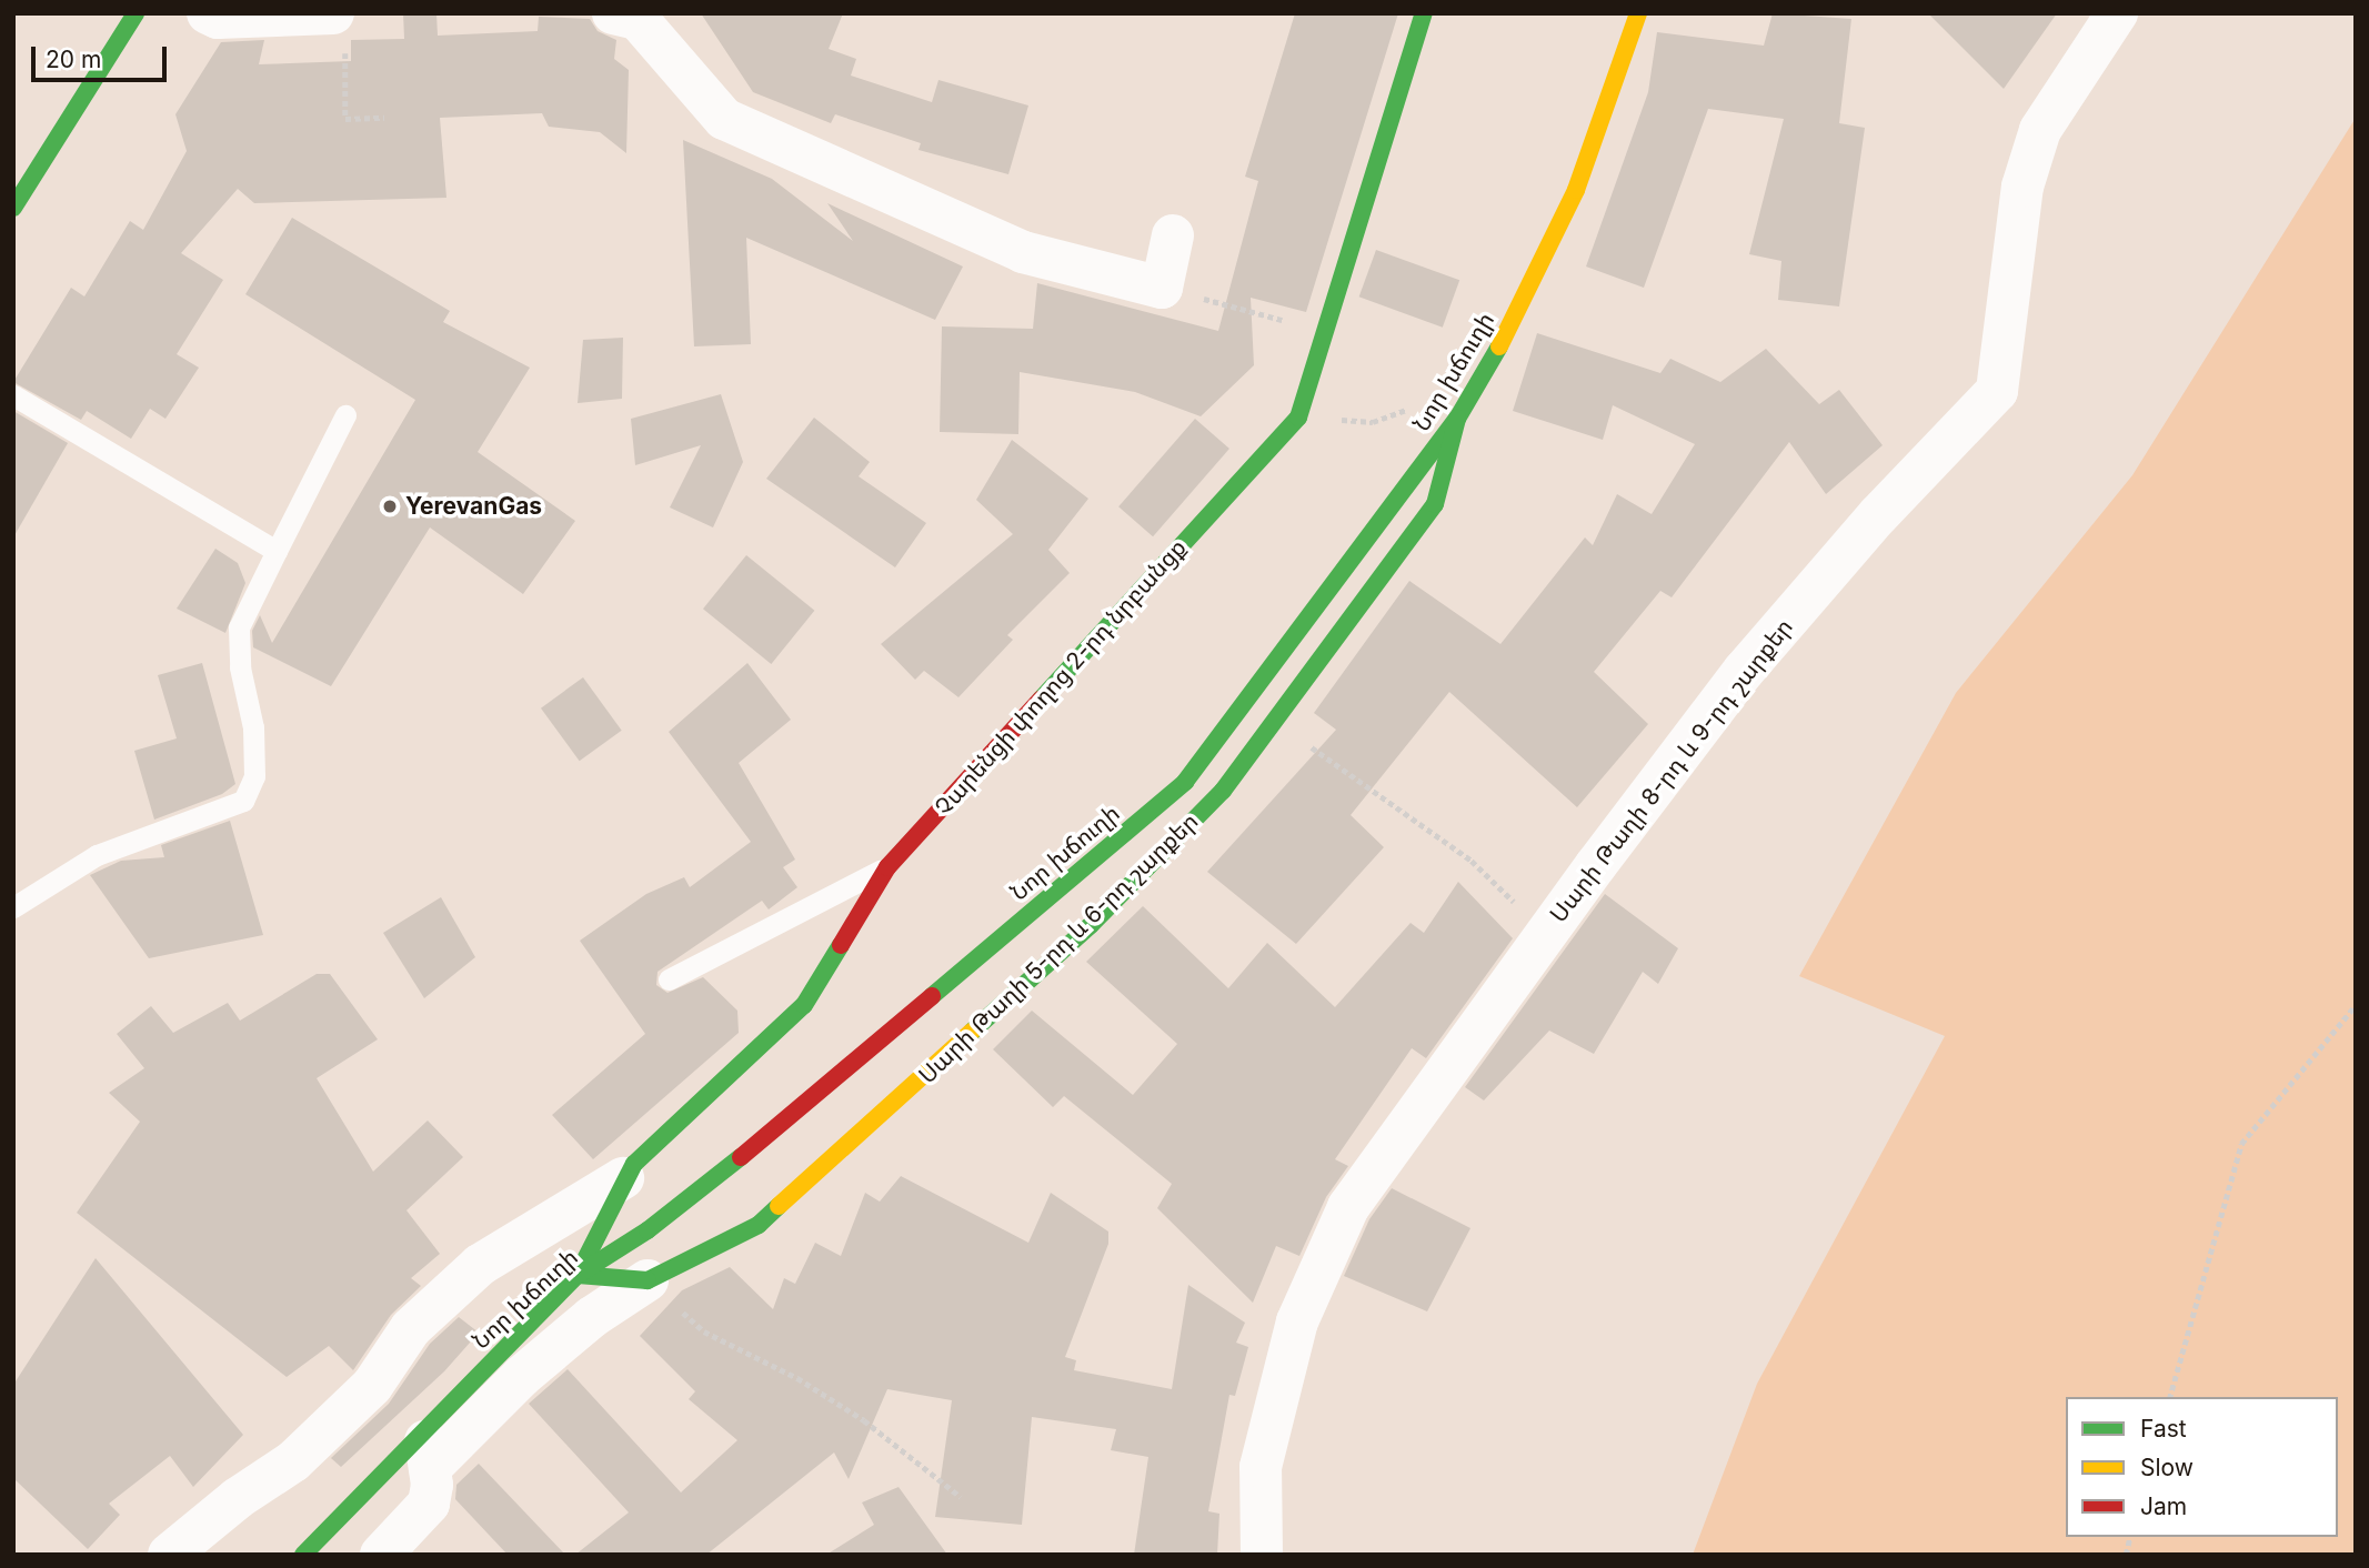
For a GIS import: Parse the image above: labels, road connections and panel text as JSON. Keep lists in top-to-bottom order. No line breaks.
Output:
{"streets":{"street":["Նոր խճուղի","Չարենցի փողոց 2-րդ նրբանցք","Սարի Թաղի 8-րդ և 9-րդ շարքեր","Սարի Թաղի 5-րդ և 6-րդ շարքեր"]},"crossings":[["Նոր խճուղի","Չարենցի փողոց 2-րդ նրբանցք"],["Նոր խճուղի","Սարի Թաղի 5-րդ և 6-րդ շարքեր"]],"places":["YerevanGas"],"legend":["Fast","Slow","Jam"],"scale_bar":"20 m"}
